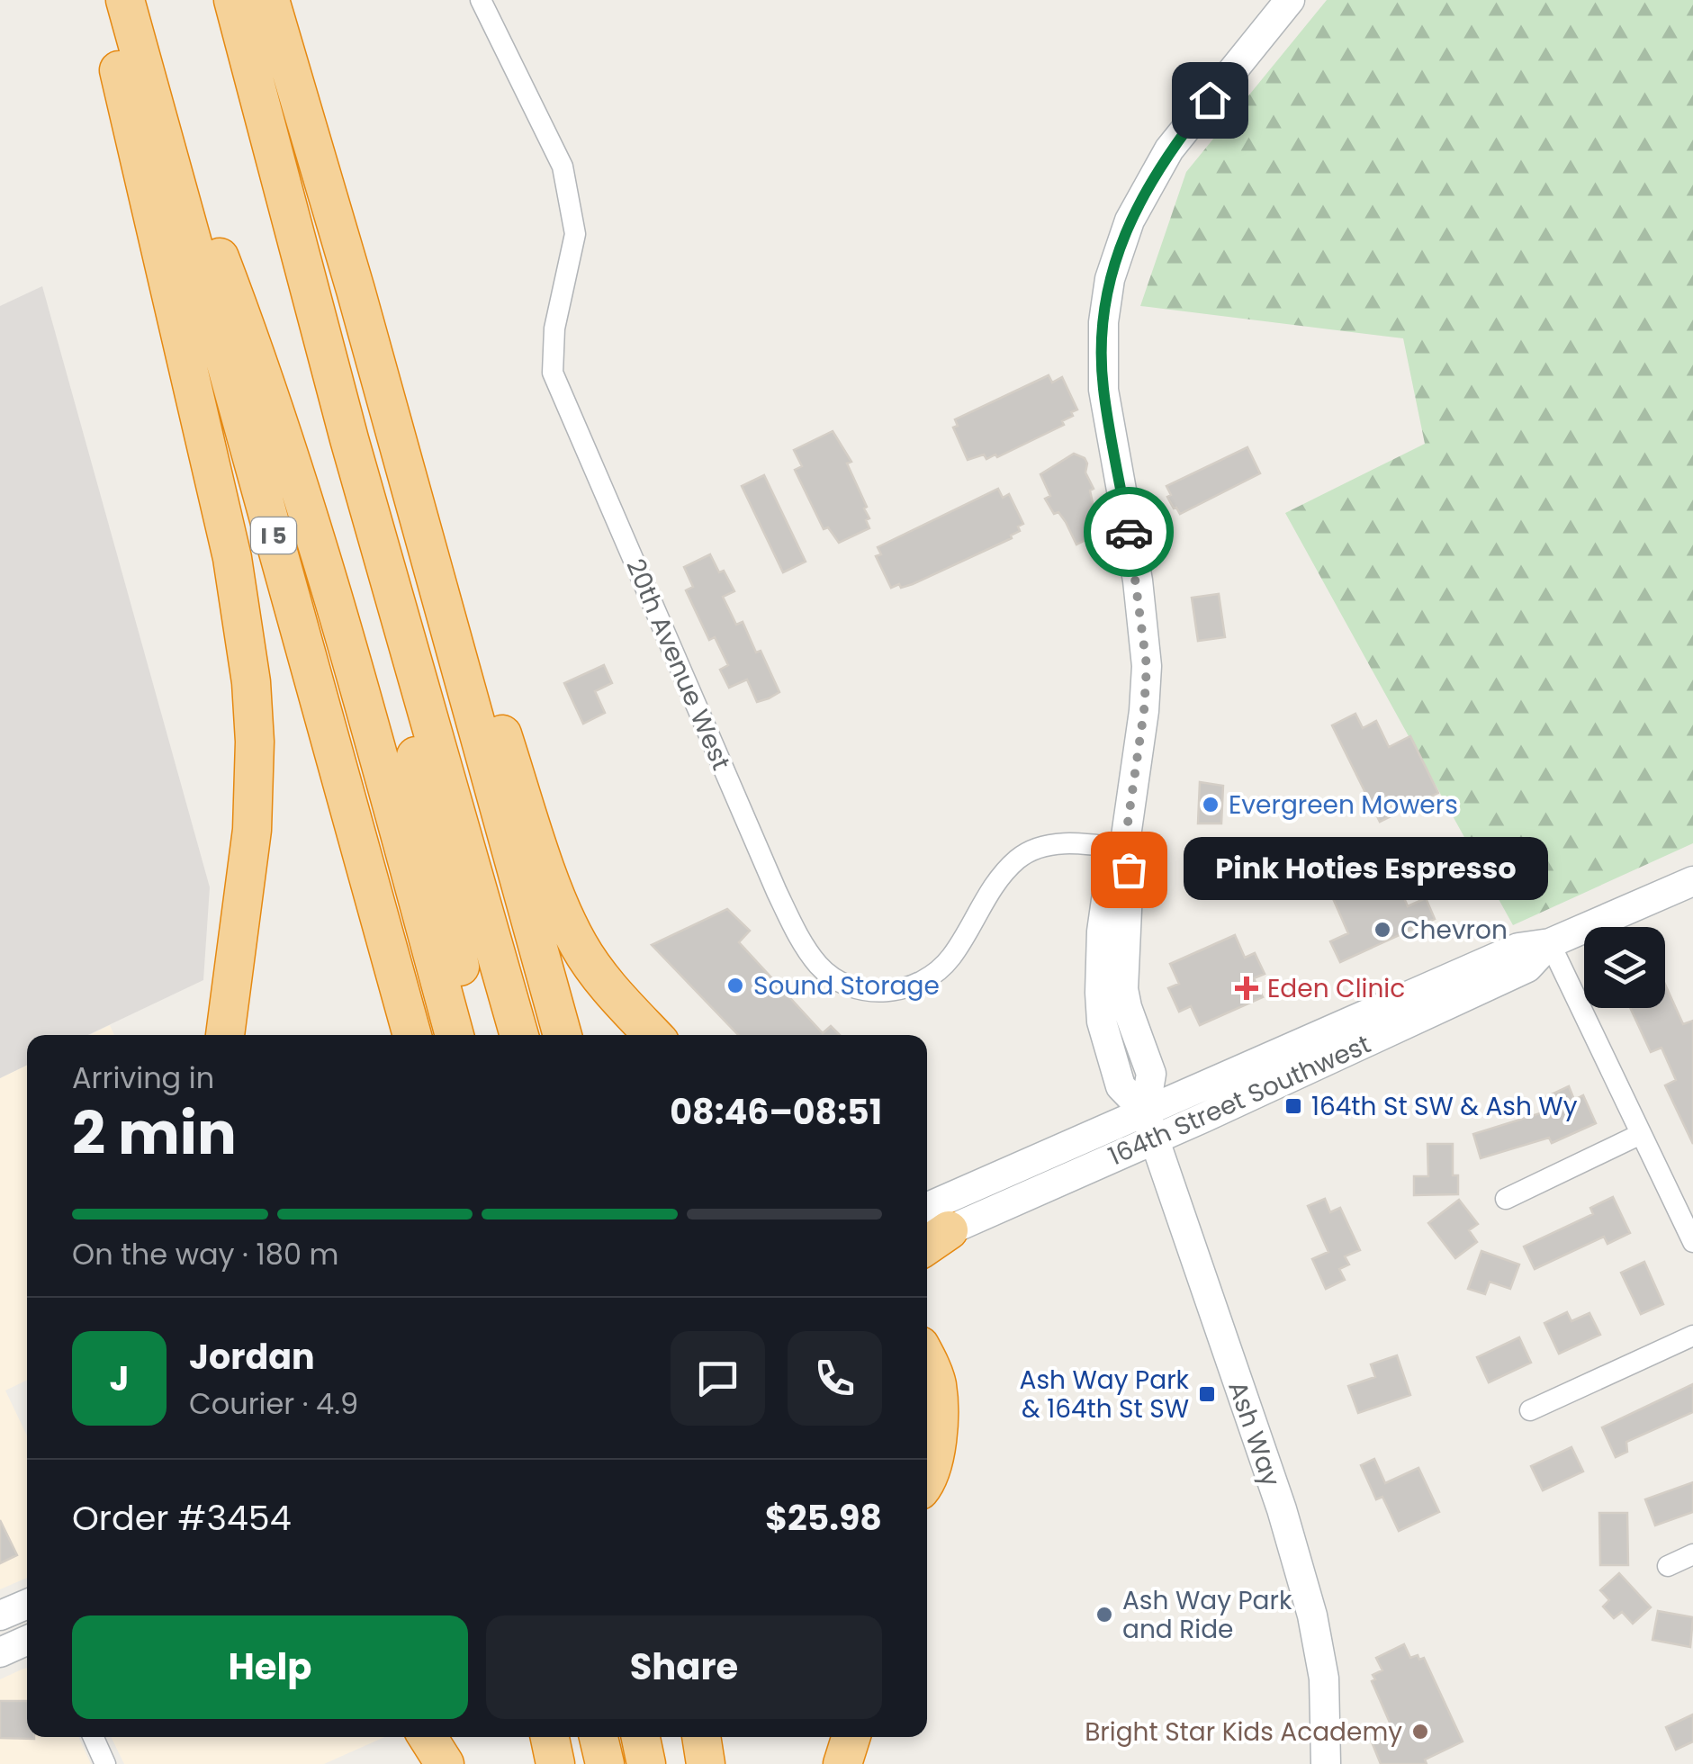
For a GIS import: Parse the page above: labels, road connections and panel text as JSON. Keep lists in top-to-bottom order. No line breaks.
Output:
{"streets":{"highway":["I 5"],"street":["20th Avenue West","164th Street Southwest","Ash Way"]},"crossings":[["20th Avenue West","Ash Way"],["164th Street Southwest","Ash Way"]],"places":{"other":["Evergreen Mowers","Pink Hoties Espresso","Chevron","Sound Storage","Ash Way Park and Ride","Bright Star Kids Academy"],"health":["Eden Clinic"],"transit":["164th St SW & Ash Wy","Ash Way Park & 164th St SW"]},"page":{"bubble":"Pink Hoties Espresso","heading":["2 min","Arriving in","08:46–08:51"],"panel":["Jordan","Courier · 4.9","Order #3454","$25.98"],"bar":"On the way · 180 m","round":"J","buttons":["Help","Share"]}}
